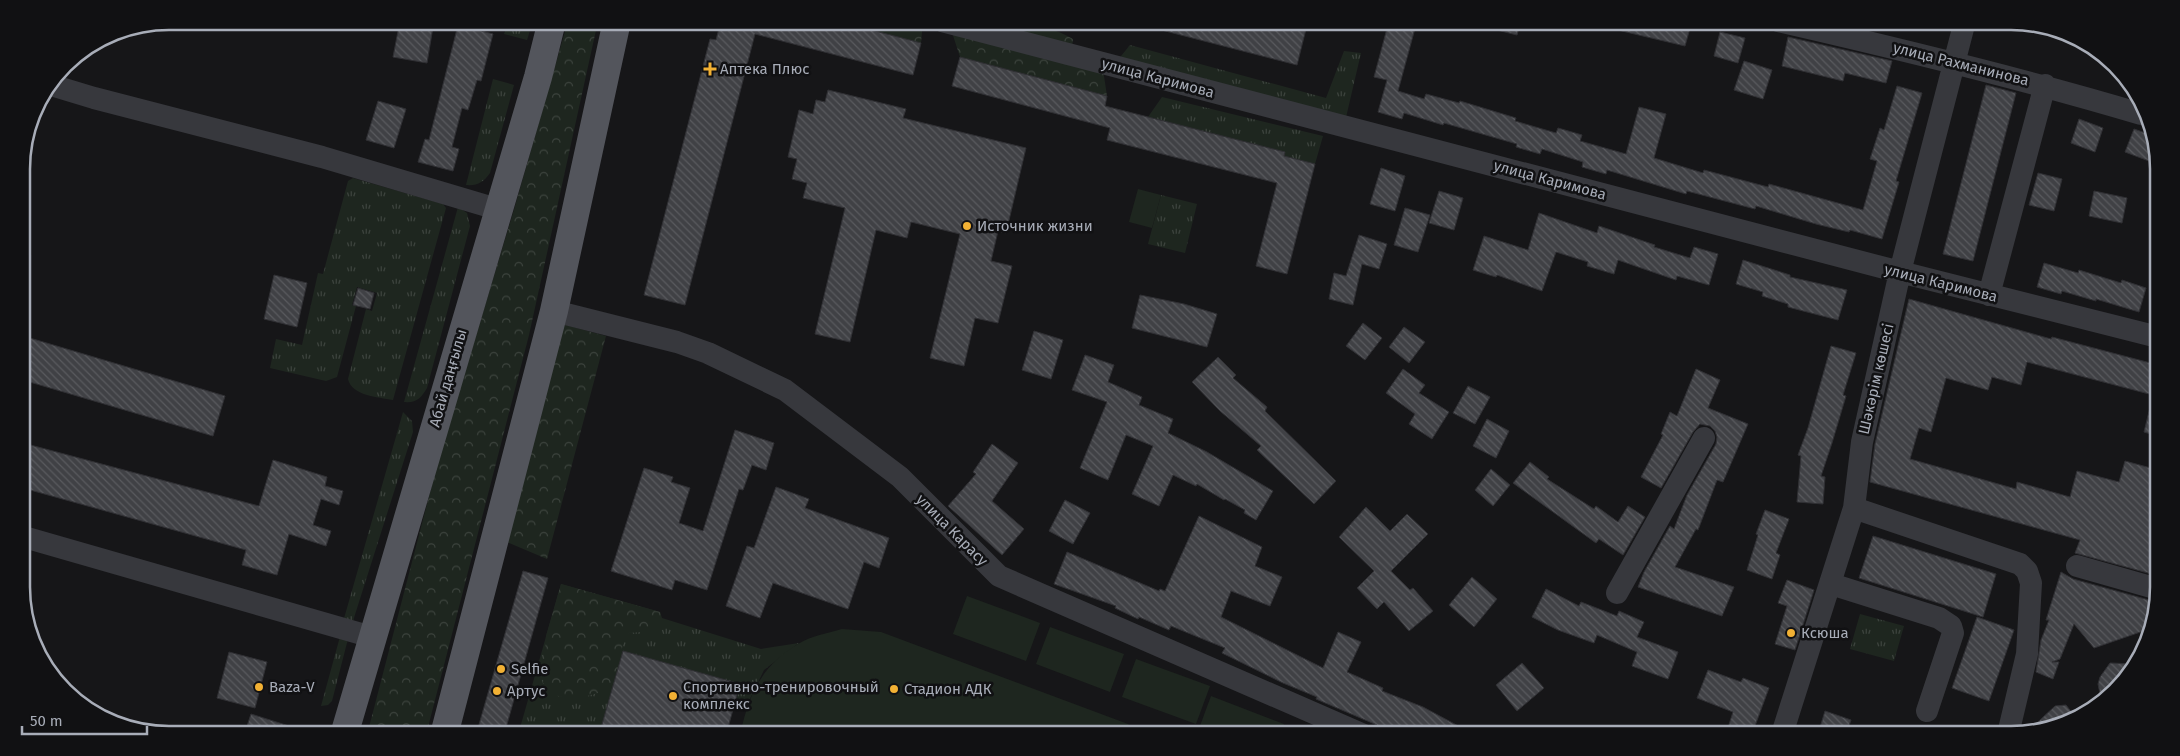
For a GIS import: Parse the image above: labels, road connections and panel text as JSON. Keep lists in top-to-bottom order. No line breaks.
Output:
{"streets":{"main road":["Абай даңғылы"],"street":["улица Рахманинова","улица Каримова","Шәкәрім көшесі","улица Карасу"]},"crossings":[["улица Рахманинова","Шәкәрім көшесі"],["улица Каримова","Шәкәрім көшесі"]],"places":{"health":["Аптека Плюс"],"other":["Источник жизни","Ксюша","Selfie","Baza-V","Стадион АДК","Артус","Спортивно-тренировочный комплекс"]},"scale_bar":"50 m"}
